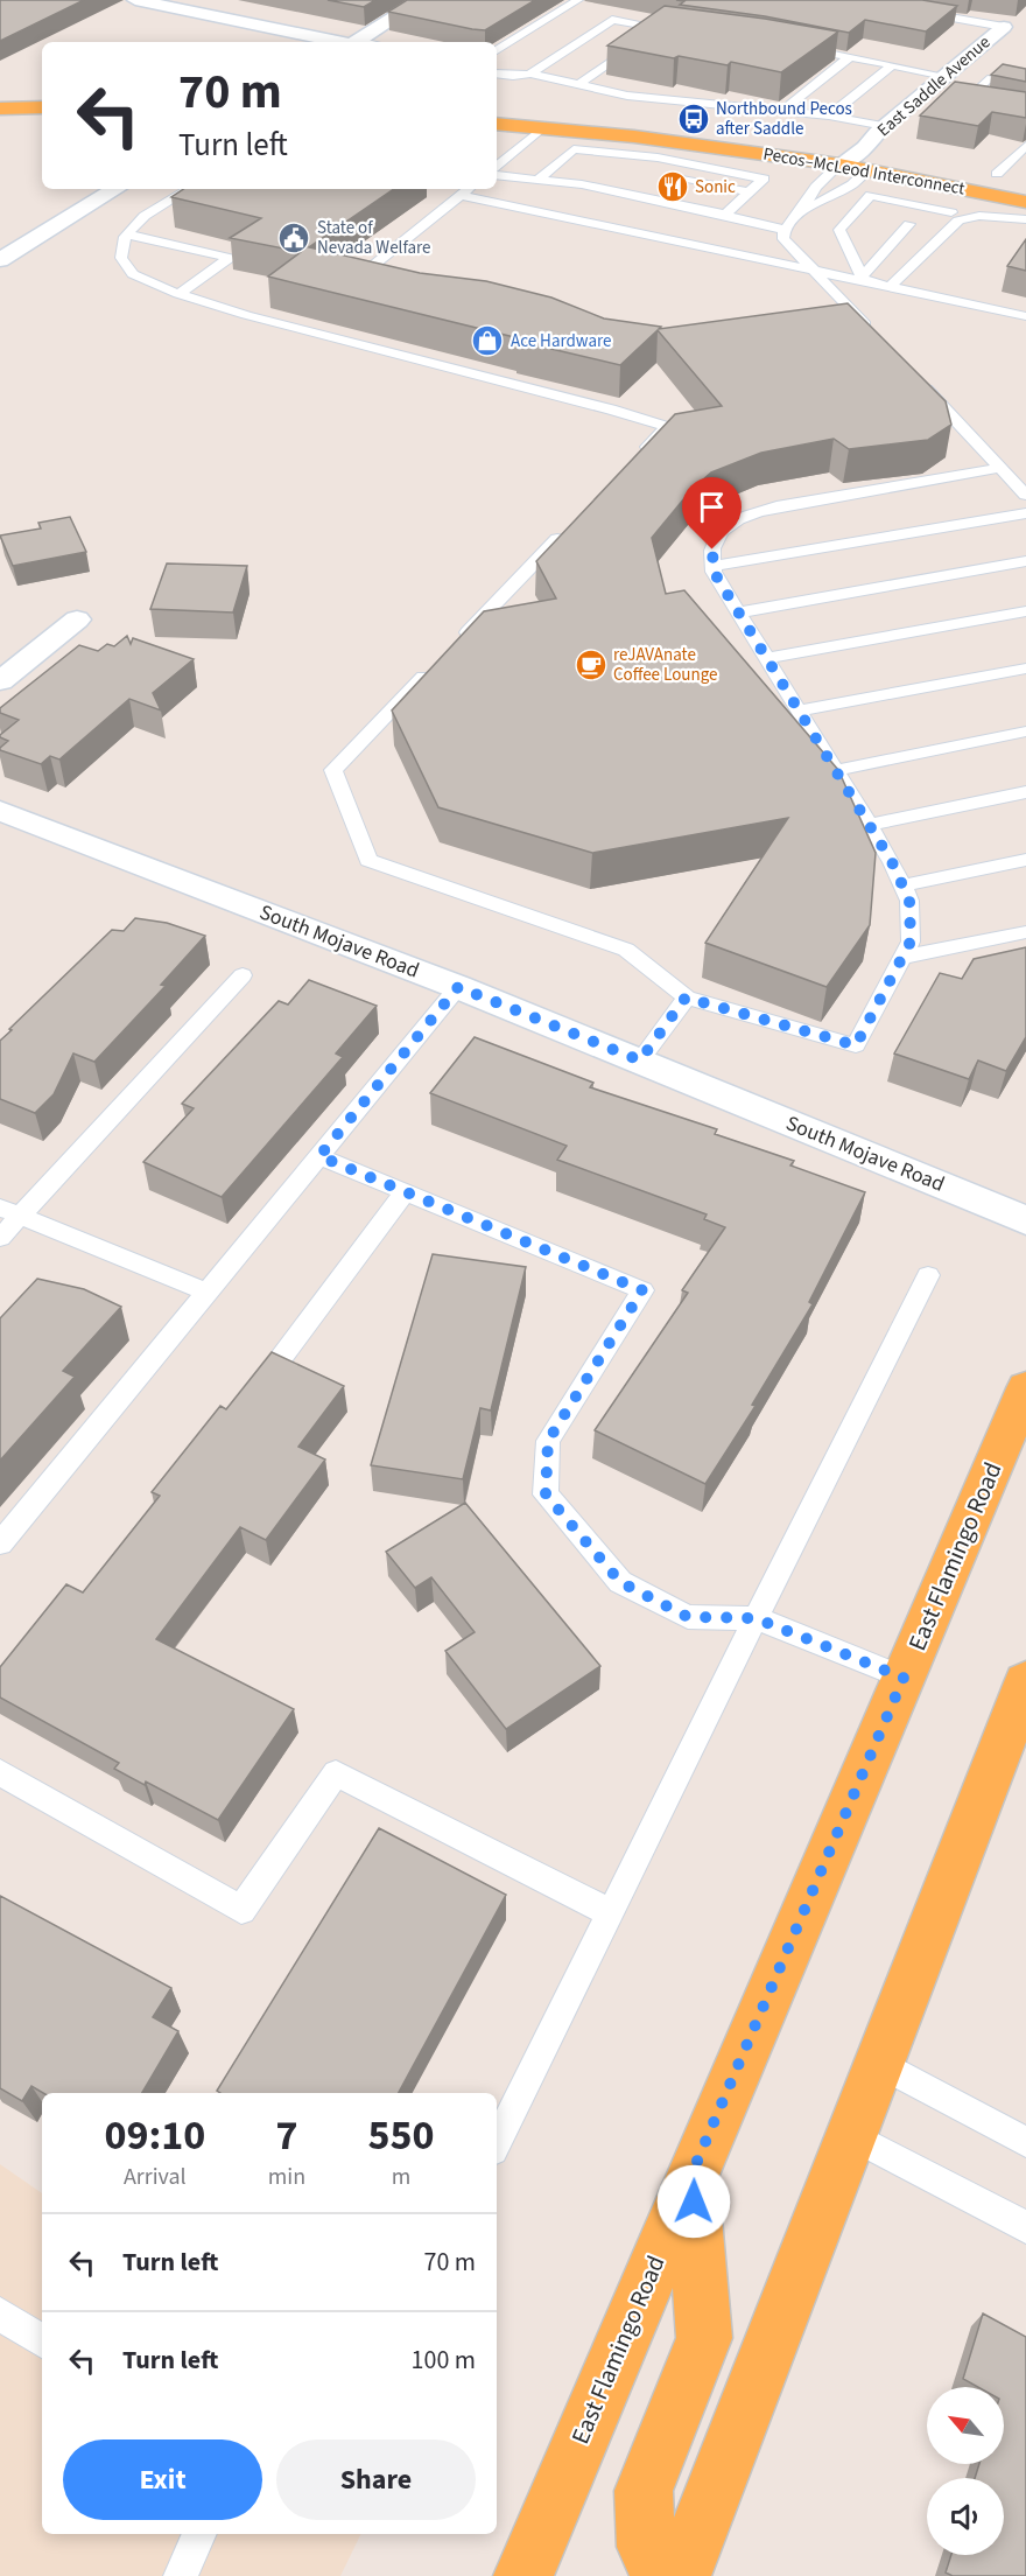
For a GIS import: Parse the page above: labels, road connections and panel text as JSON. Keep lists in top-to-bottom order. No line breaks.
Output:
{"streets":{"main road":["Pecos–McLeod Interconnect","East Flamingo Road"],"street":["East Saddle Avenue","South Mojave Road"]},"crossings":[["East Saddle Avenue","Pecos–McLeod Interconnect"]],"places":{"bus stop":["Northbound Pecos after Saddle"],"restaurant":["Sonic"],"public building":["State of Nevada Welfare"],"shop":["Ace Hardware"],"cafe":["reJAVAnate Coffee Lounge"]},"north":"top left","page":{"turn":["70 m","Turn left"],"eta":["09:10","Arrival","7","min","550","m"],"list":[{"name":"Turn left","value":"70 m"},{"name":"Turn left","value":"100 m"}],"buttons":["Exit","Share"]}}
